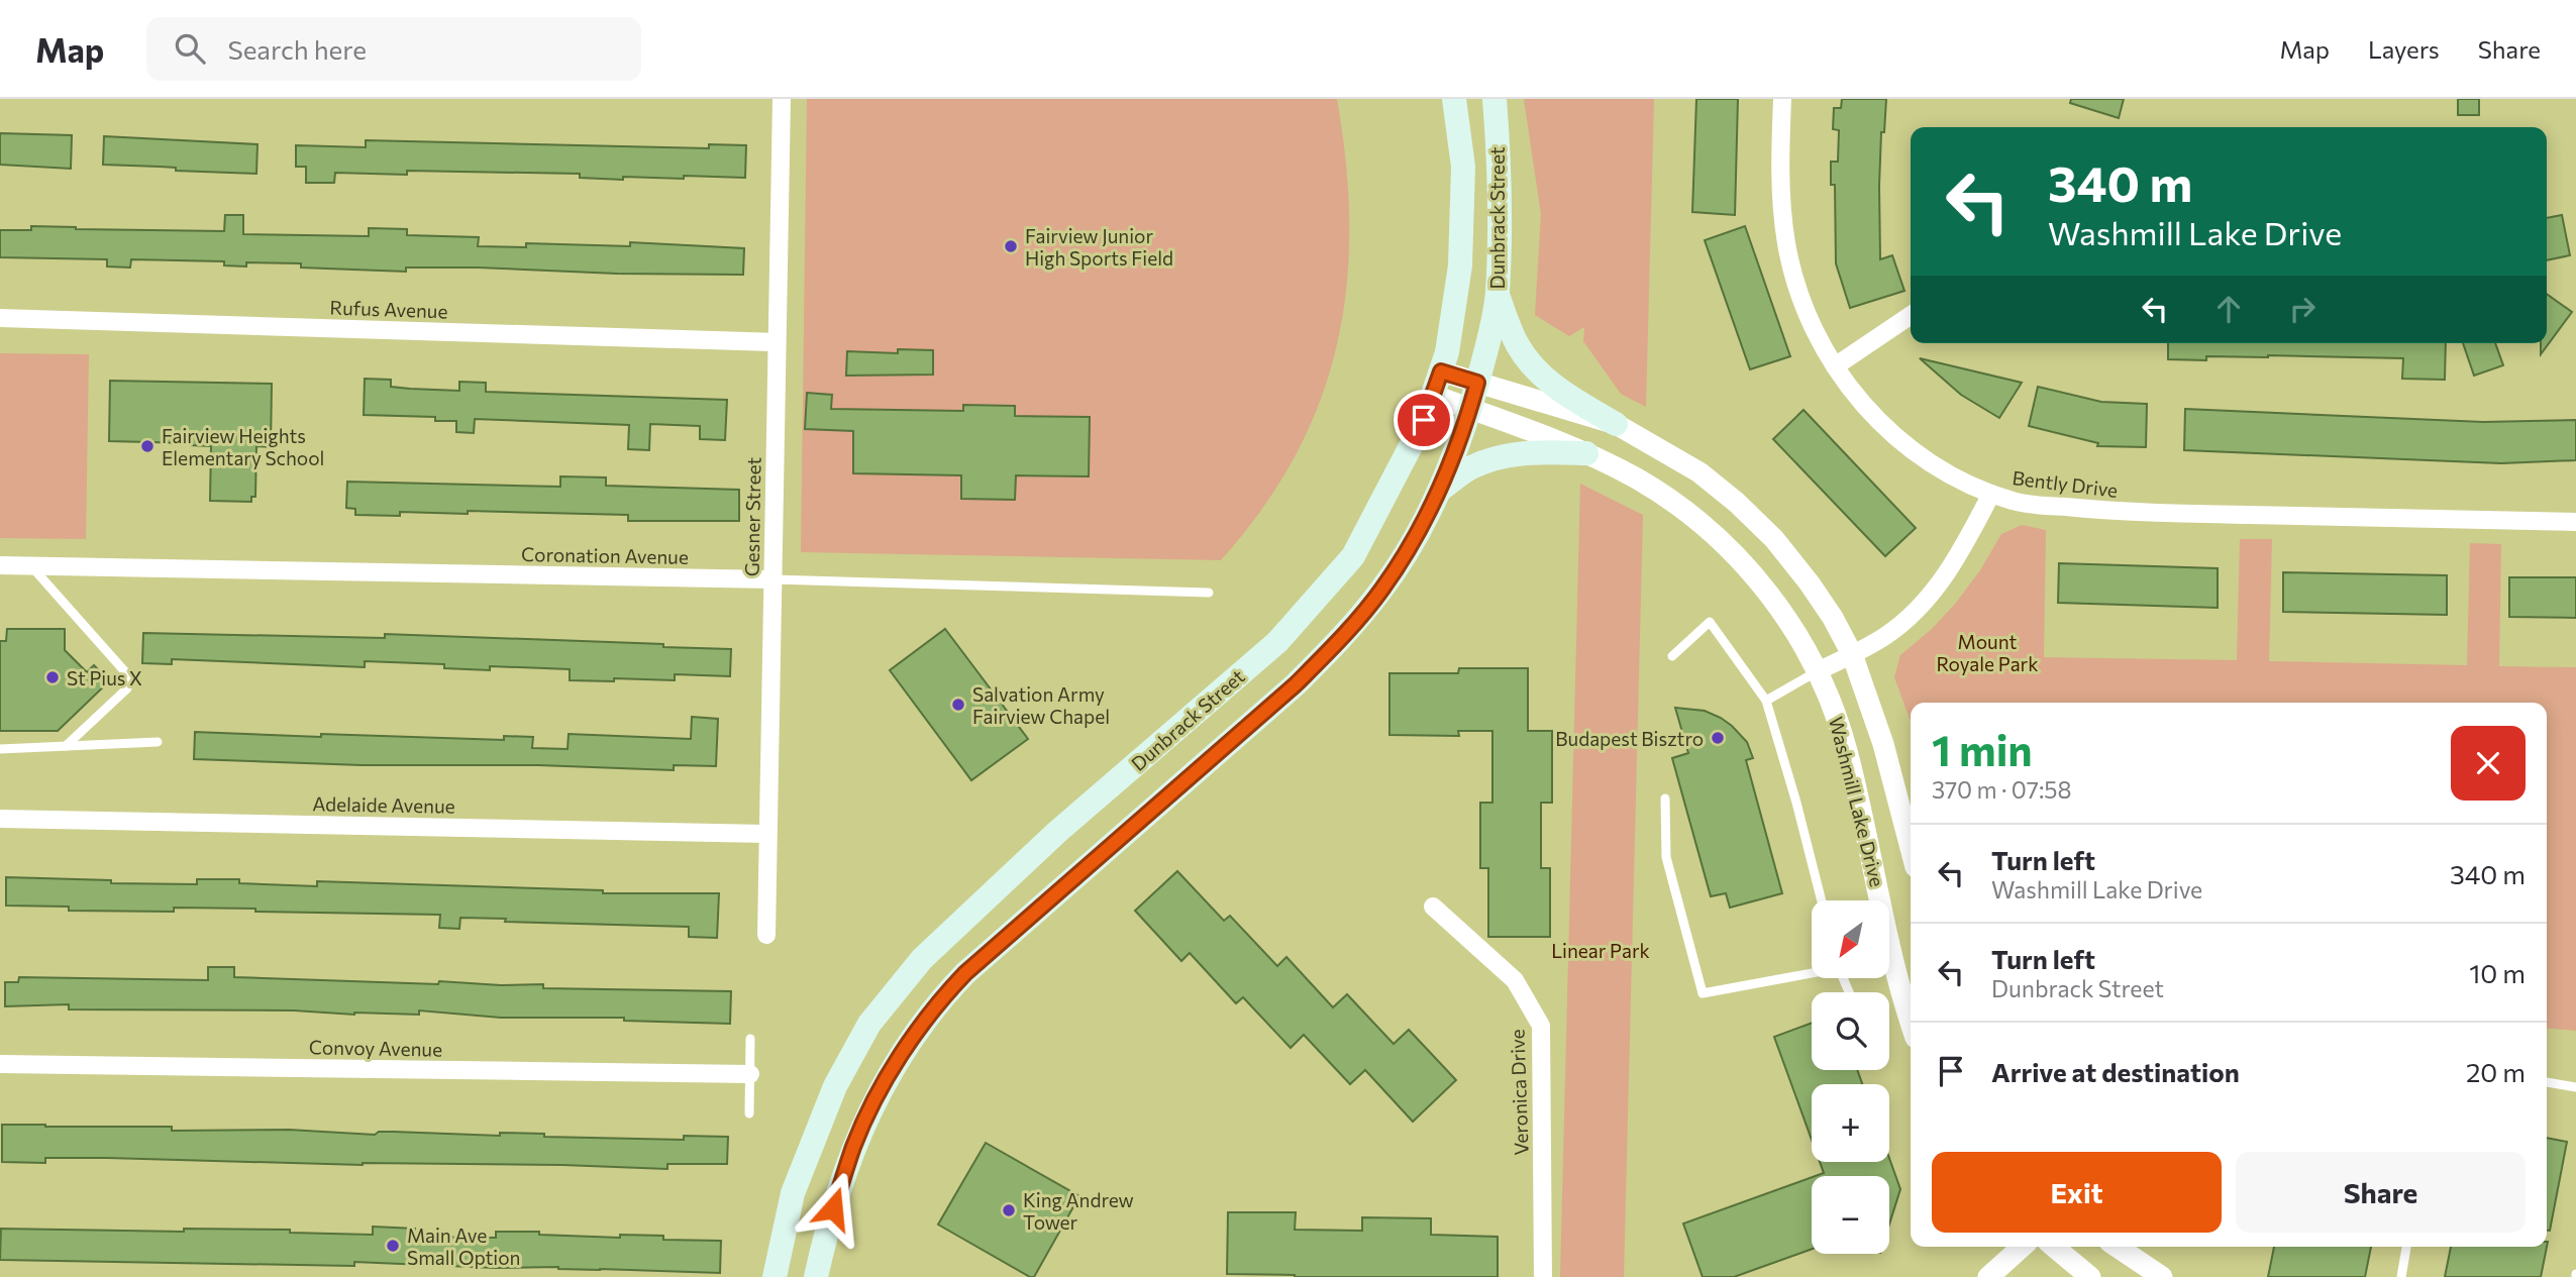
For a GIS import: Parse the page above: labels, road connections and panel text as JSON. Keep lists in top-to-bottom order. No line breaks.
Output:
{"streets":{"main road":["Dunbrack Street"],"street":["Rufus Avenue","Bently Drive","Gesner Street","Coronation Avenue","Washmill Lake Drive","Adelaide Avenue","Convoy Avenue","Veronica Drive"]},"crossings":[["Dunbrack Street","Washmill Lake Drive"],["Rufus Avenue","Gesner Street"],["Gesner Street","Coronation Avenue"],["Gesner Street","Adelaide Avenue"]],"parks":["Mount Royale Park","Linear Park"],"places":["Fairview Junior High Sports Field","Fairview Heights Elementary School","St Pius X","Salvation Army Fairview Chapel","Budapest Bisztro","King Andrew Tower","Main Ave Small Option"],"north":"bottom left","page":{"header":"Map","search":"Search here","nav":["Map","Layers","Share"],"turn":["340 m","Washmill Lake Drive"],"heading":["1 min","370 m · 07:58"],"list":[{"name":"Turn left","note":"Washmill Lake Drive","value":"340 m"},{"name":"Turn left","note":"Dunbrack Street","value":"10 m"},{"name":"Arrive at destination","value":"20 m"}],"map_buttons":["+","−"],"buttons":["Exit","Share"]}}
